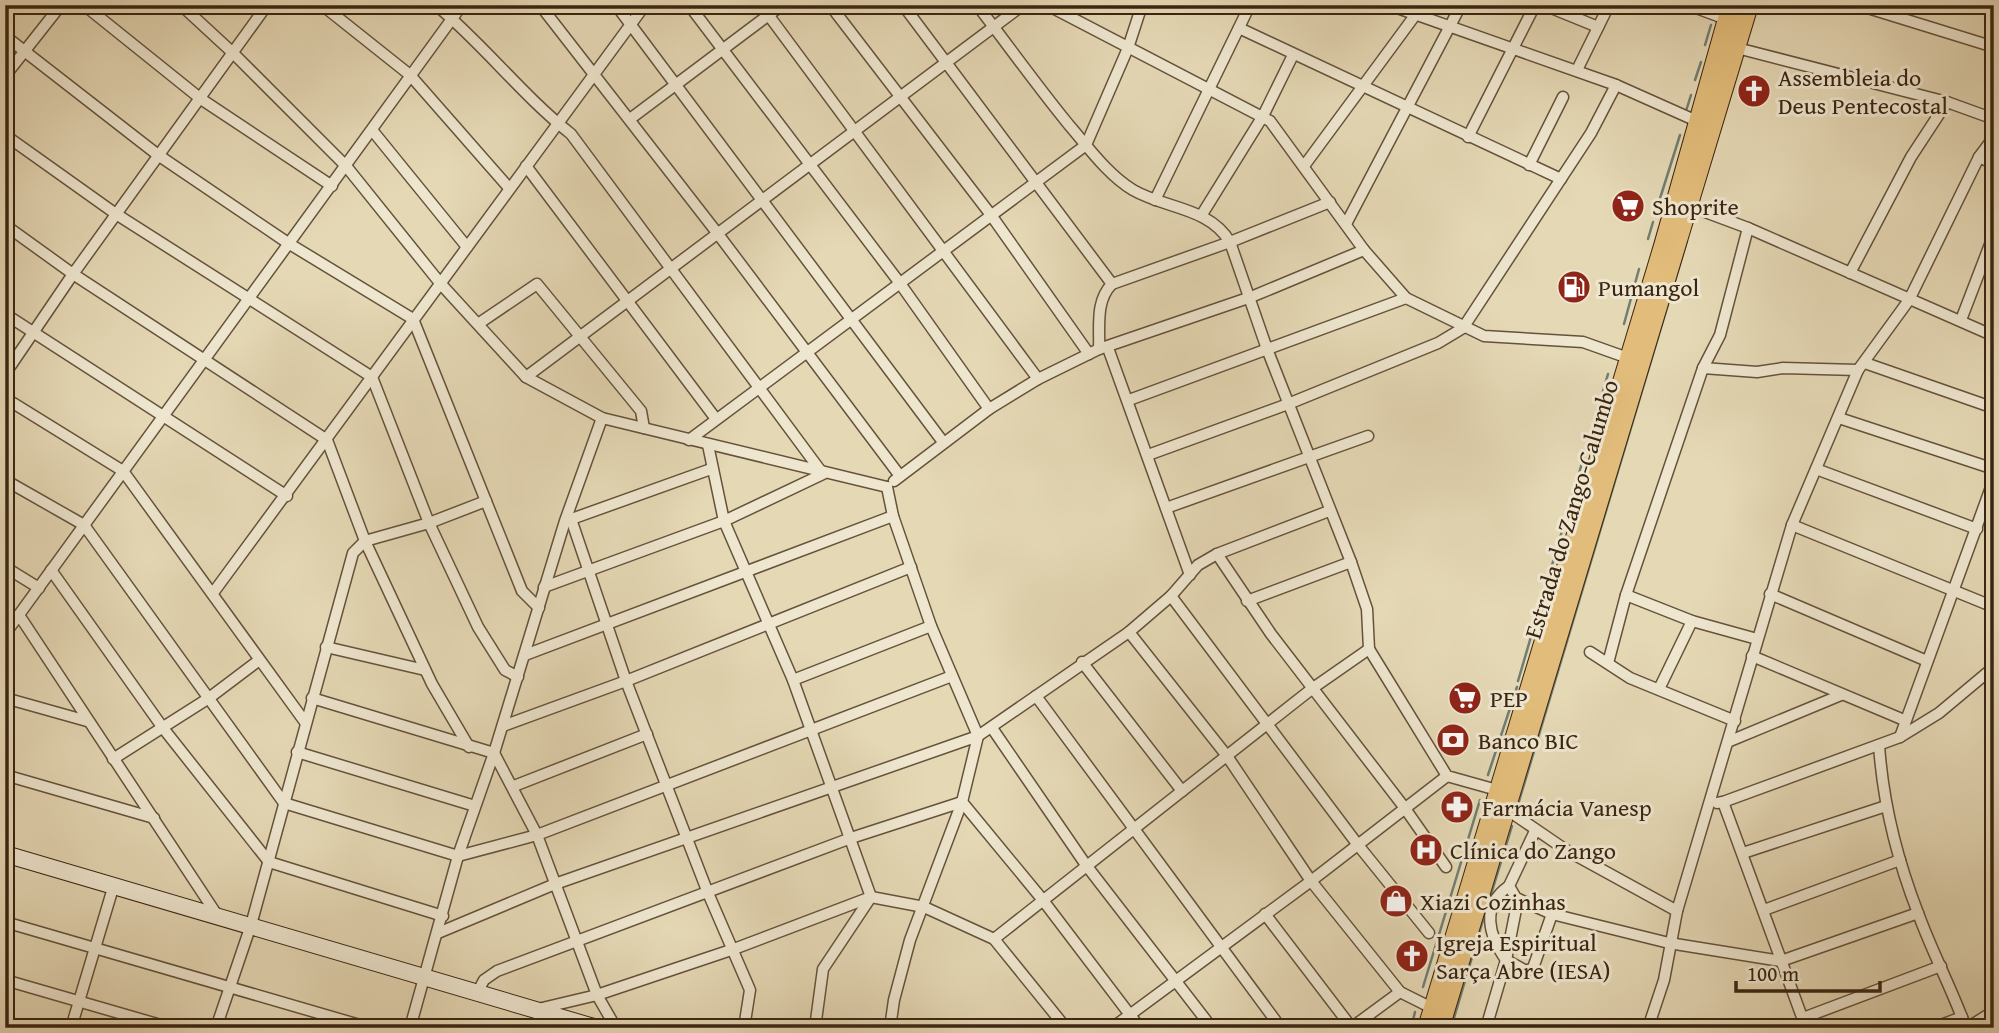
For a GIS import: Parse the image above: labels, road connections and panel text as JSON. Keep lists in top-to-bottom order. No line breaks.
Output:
{"streets":{"main road":["Estrada do Zango-Calumbo"]},"places":{"church":["Assembleia do Deus Pentecostal","Igreja Espiritual Sarça Abre (IESA)"],"supermarket":["Shoprite","PEP"],"fuel station":["Pumangol"],"bank":["Banco BIC"],"pharmacy":["Farmácia Vanesp"],"hospital":["Clínica do Zango"],"shop":["Xiazi Cozinhas"]},"scale_bar":"100 m"}
